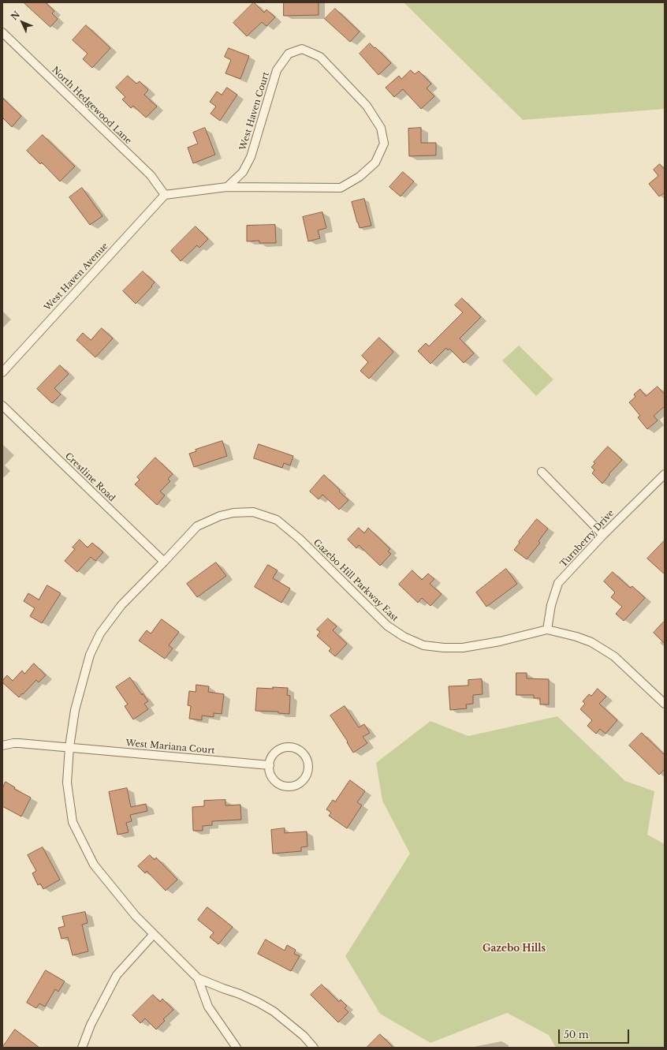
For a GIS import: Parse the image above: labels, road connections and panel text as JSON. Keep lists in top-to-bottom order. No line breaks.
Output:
{"streets":{"street":["North Hedgewood Lane","West Haven Court","West Haven Avenue","Crestline Road","Turnberry Drive","Gazebo Hill Parkway East","West Mariana Court"]},"crossings":[["North Hedgewood Lane","West Haven Court"],["North Hedgewood Lane","West Haven Avenue"],["West Haven Court","West Haven Avenue"],["Crestline Road","Gazebo Hill Parkway East"],["Turnberry Drive","Gazebo Hill Parkway East"],["Gazebo Hill Parkway East","West Mariana Court"]],"districts":["Gazebo Hills"],"scale_bar":"50 m","north":"top left"}
